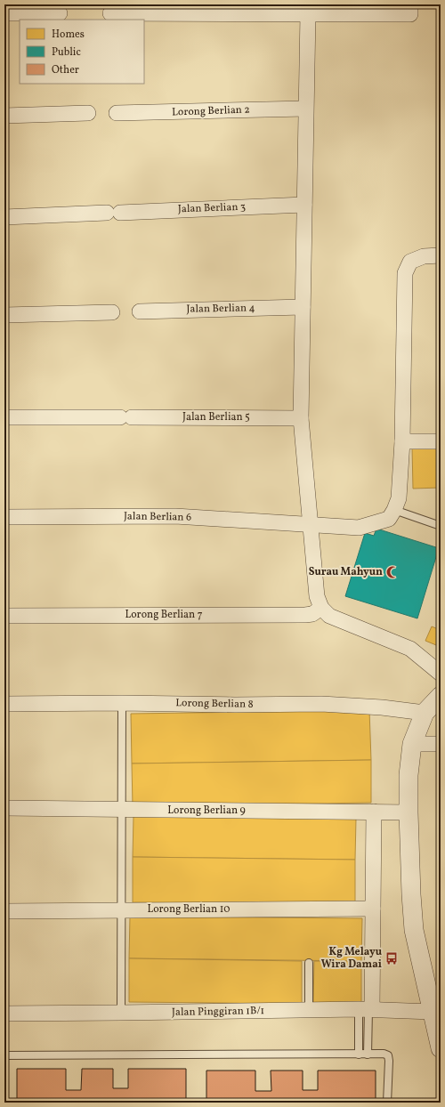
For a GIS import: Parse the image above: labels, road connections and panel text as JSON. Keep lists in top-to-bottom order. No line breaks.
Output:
{"streets":{"street":["Lorong Berlian 2","Jalan Berlian 3","Jalan Berlian 4","Jalan Berlian 5","Jalan Berlian 6","Lorong Berlian 7","Lorong Berlian 8","Lorong Berlian 9","Lorong Berlian 10","Jalan Pinggiran 1B/1"]},"places":{"mosque":["Surau Mahyun"],"bus stop":["Kg Melayu Wira Damai"]},"legend":["Homes","Public","Other"]}
